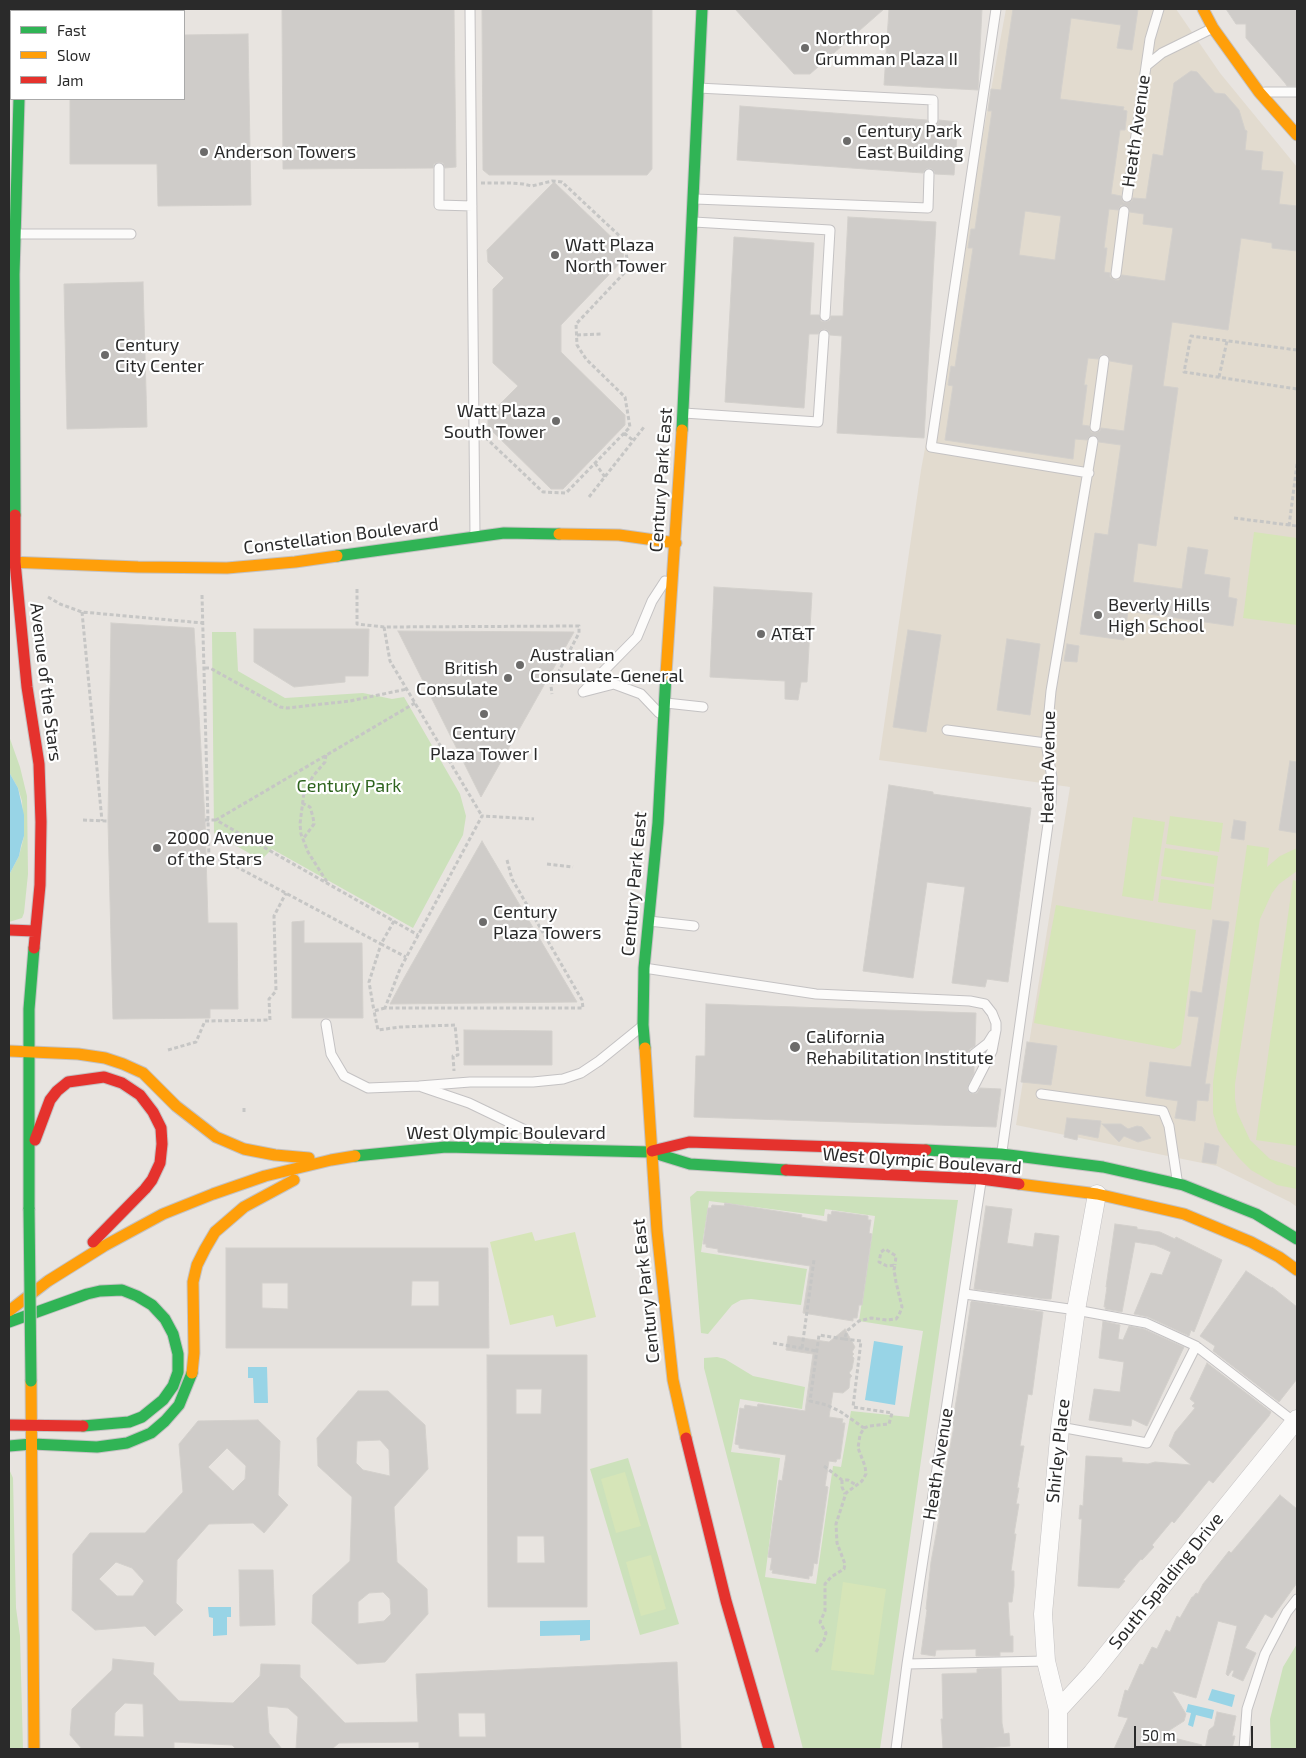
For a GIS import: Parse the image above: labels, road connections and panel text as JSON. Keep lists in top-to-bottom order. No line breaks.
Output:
{"streets":{"main road":["Century Park East","Constellation Boulevard","Avenue of the Stars","West Olympic Boulevard"],"street":["Shirley Place","South Spalding Drive"],"lane":["Heath Avenue"]},"crossings":[["Heath Avenue","West Olympic Boulevard"],["Century Park East","Constellation Boulevard"],["Century Park East","West Olympic Boulevard"],["Constellation Boulevard","Avenue of the Stars"],["West Olympic Boulevard","Shirley Place"],["Shirley Place","South Spalding Drive"]],"parks":["Century Park"],"places":["Northrop Grumman Plaza II","Century Park East Building","Anderson Towers","Watt Plaza North Tower","Century City Center","Watt Plaza South Tower","Beverly Hills High School","AT&T","Australian Consulate-General","British Consulate","Century Plaza Tower I","2000 Avenue of the Stars","Century Plaza Towers","California Rehabilitation Institute"],"legend":["Fast","Slow","Jam"],"scale_bar":"50 m"}
